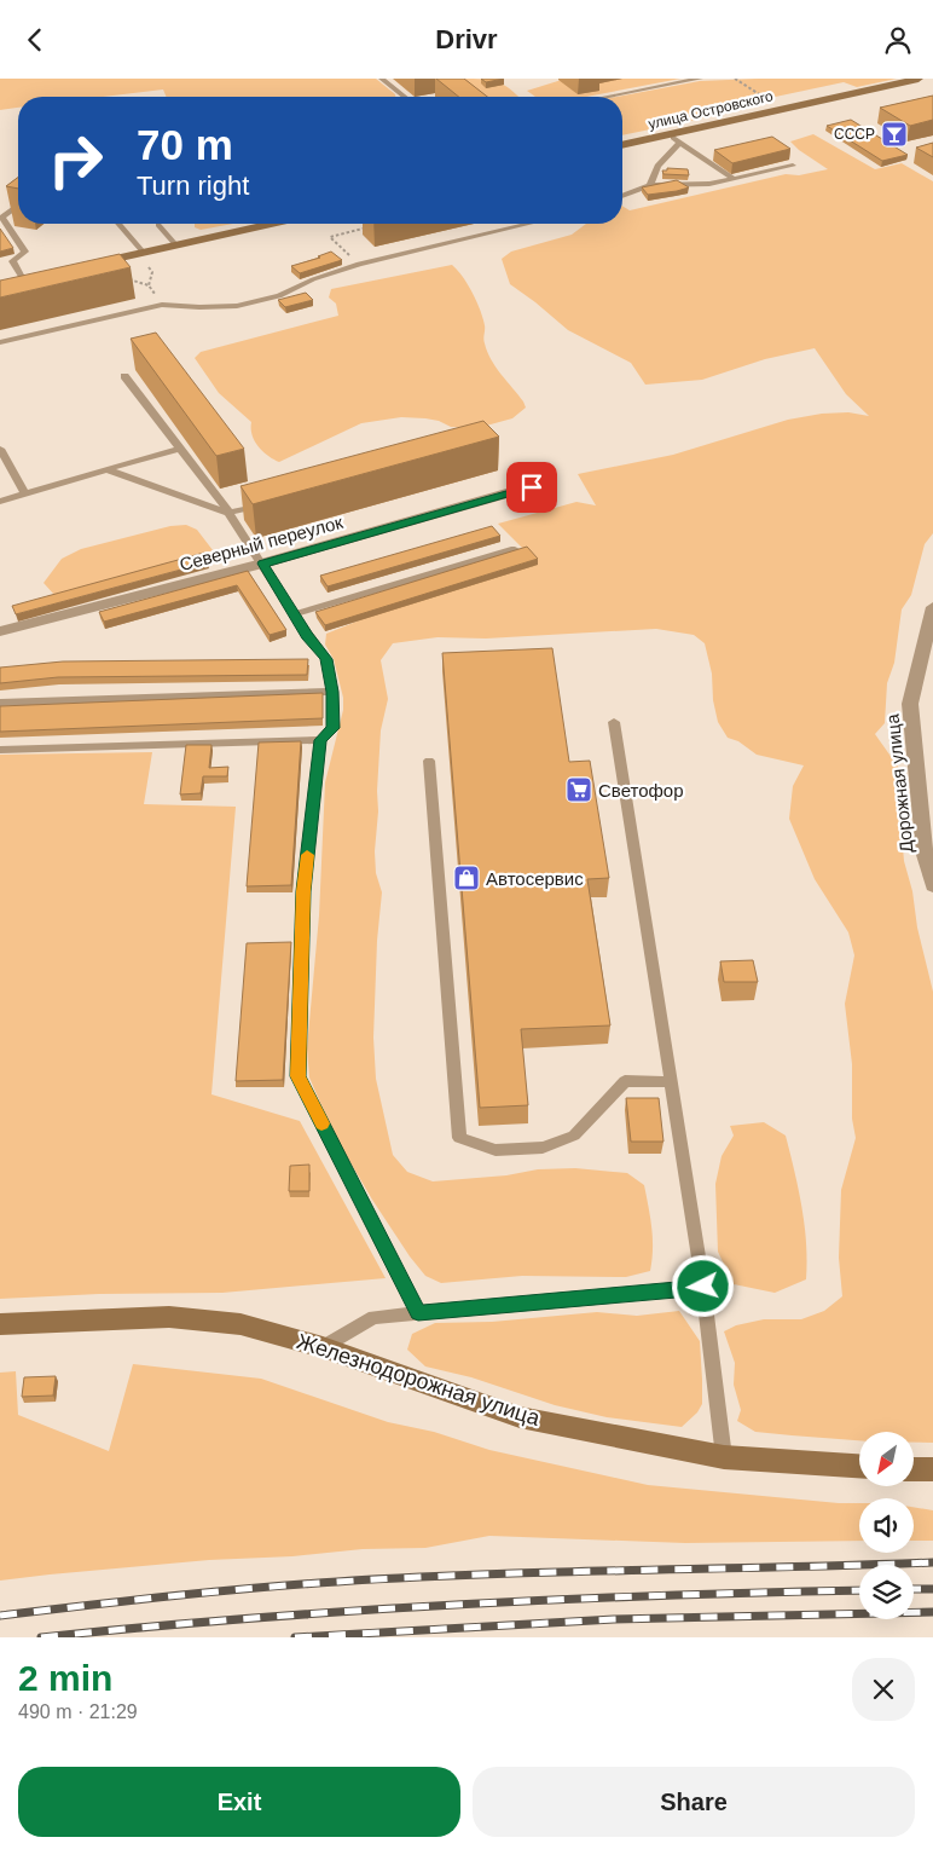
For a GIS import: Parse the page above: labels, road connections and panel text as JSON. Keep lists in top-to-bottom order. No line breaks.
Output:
{"streets":{"main road":["улица Островского","Железнодорожная улица"],"street":["Северный переулок","Дорожная улица"]},"places":{"bar":["СССР"],"supermarket":["Светофор"],"shop":["Автосервис"]},"north":"bottom left","page":{"header":"Drivr","turn":["70 m","Turn right"],"heading":["2 min","490 m · 21:29"],"buttons":["Exit","Share"]}}
